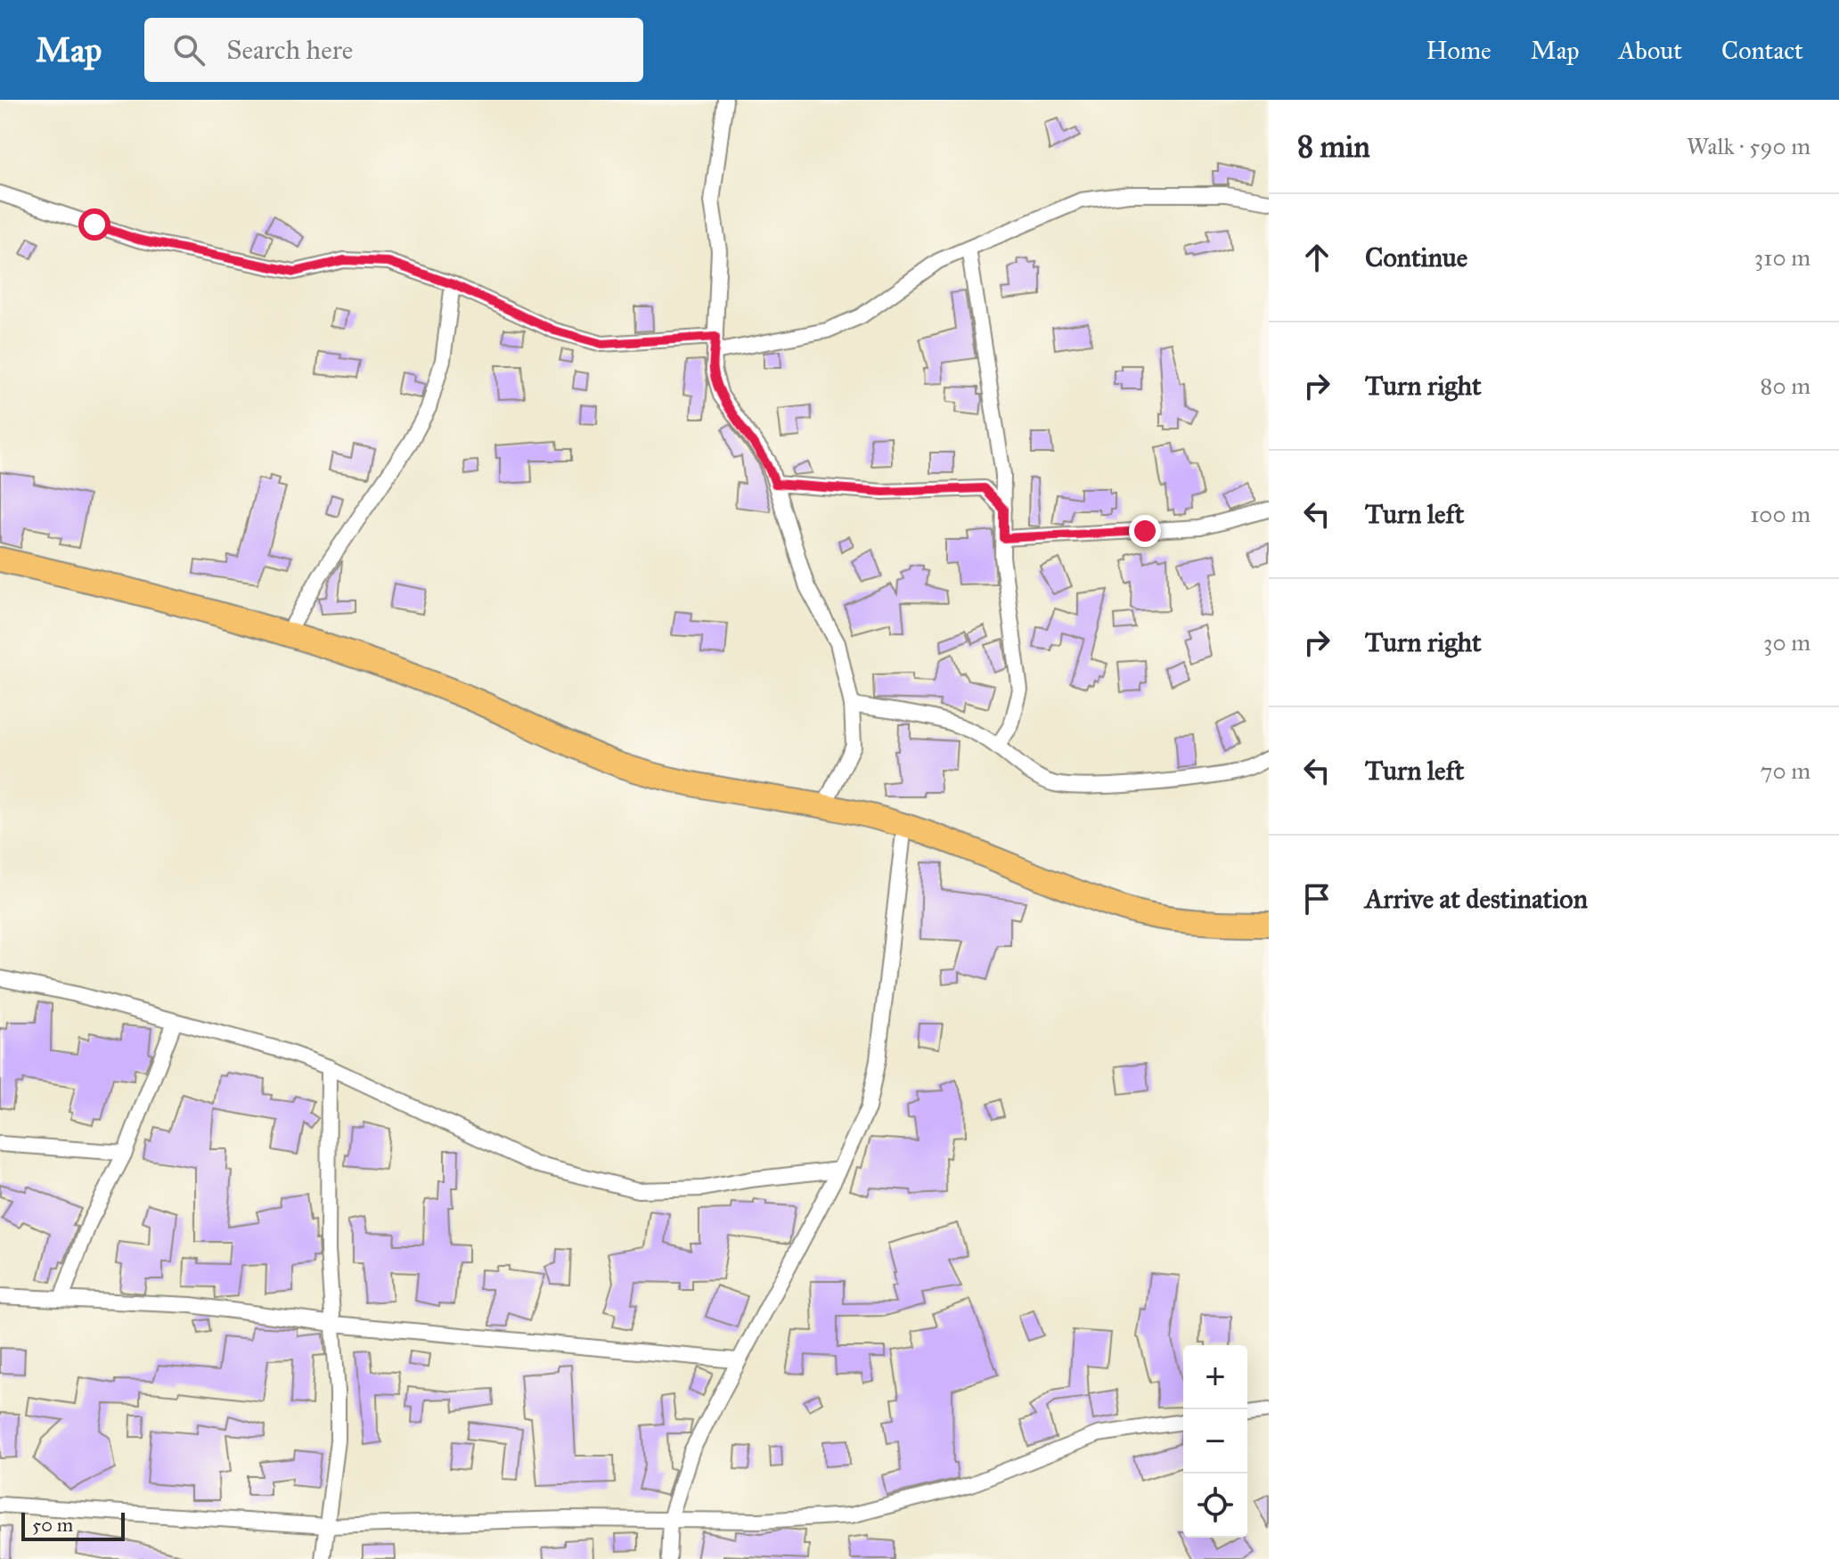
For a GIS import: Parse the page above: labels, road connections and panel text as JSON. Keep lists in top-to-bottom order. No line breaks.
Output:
{"scale_bar":"50 m","page":{"header":"Map","search":"Search here","nav":["Home","Map","About","Contact"],"heading":["8 min","Walk · 590 m"],"list":[["Continue","310 m"],["Turn right","80 m"],["Turn left","100 m"],["Turn right","30 m"],["Turn left","70 m"],"Arrive at destination"],"map_buttons":["+","−"],"scale":"50 m"}}
